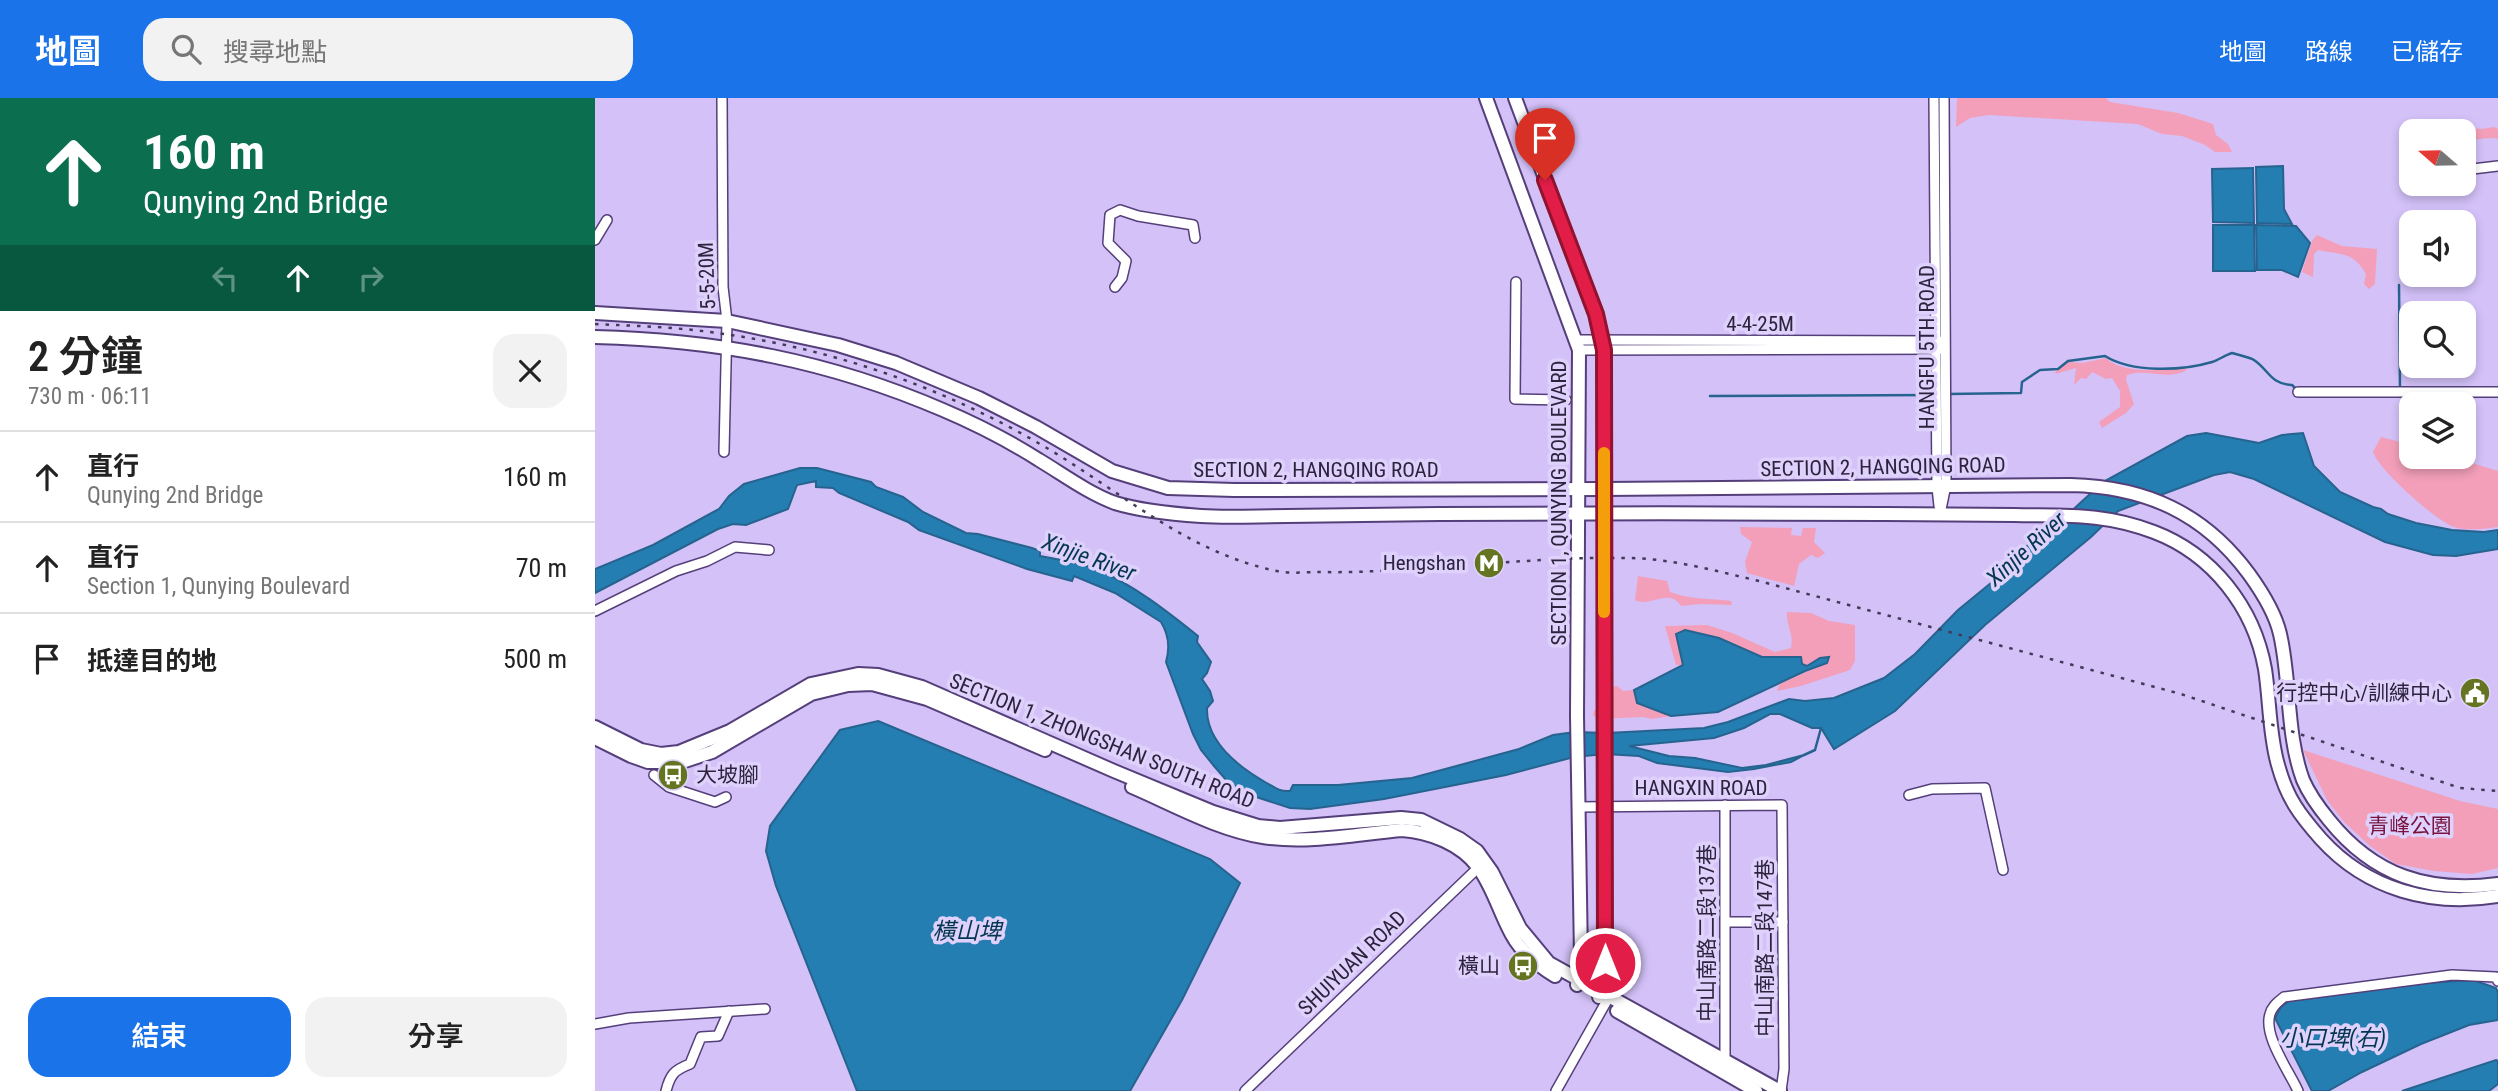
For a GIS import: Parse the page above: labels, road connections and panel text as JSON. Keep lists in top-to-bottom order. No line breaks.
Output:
{"streets":{"street":["5-5-20M","4-4-25M","HANGFU 5TH ROAD","SECTION 2, HANGQING ROAD","SECTION 1, QUNYING BOULEVARD","SECTION 1, ZHONGSHAN SOUTH ROAD","HANGXIN ROAD","中山南路二段137巷","中山南路二段147巷","SHUIYUAN ROAD"]},"crossings":[["5-5-20M","SECTION 2, HANGQING ROAD"],["4-4-25M","HANGFU 5TH ROAD"],["4-4-25M","SECTION 1, QUNYING BOULEVARD"],["HANGFU 5TH ROAD","SECTION 2, HANGQING ROAD"],["SECTION 2, HANGQING ROAD","SECTION 1, QUNYING BOULEVARD"],["SECTION 1, QUNYING BOULEVARD","HANGXIN ROAD"],["SECTION 1, ZHONGSHAN SOUTH ROAD","SHUIYUAN ROAD"],["HANGXIN ROAD","中山南路二段137巷"],["HANGXIN ROAD","中山南路二段147巷"]],"water":["Xinjie River","橫山埤","小口埤(右)"],"parks":["青峰公園"],"places":{"metro station":["Hengshan"],"public building":["行控中心/訓練中心"],"bus stop":["大坡腳","橫山"]},"north":"left","page":{"header":"地圖","search":"搜尋地點","nav":["地圖","路線","已儲存"],"turn":["160 m","Qunying 2nd Bridge"],"heading":["2 分鐘","730 m · 06:11"],"list":[{"name":"直行","note":"Qunying 2nd Bridge","value":"160 m"},{"name":"直行","note":"Section 1, Qunying Boulevard","value":"70 m"},{"name":"抵達目的地","value":"500 m"}],"buttons":["結束","分享"]}}
